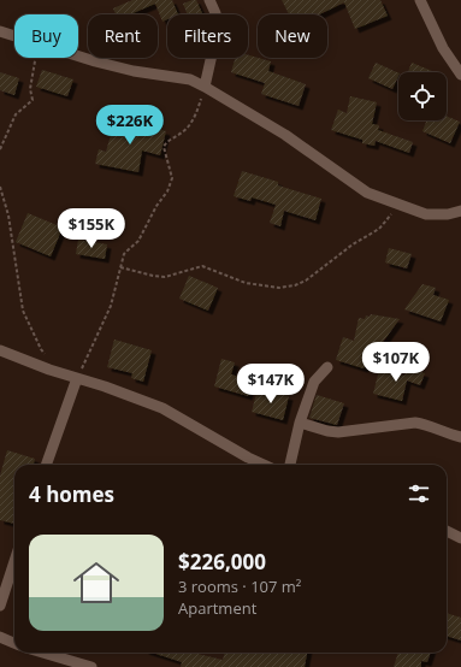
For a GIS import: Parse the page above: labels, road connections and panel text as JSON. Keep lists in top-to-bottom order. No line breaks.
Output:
{"page":{"chip":["Buy","Rent","Filters","New"],"price":["$226K","$155K","$107K","$147K"],"heading":"4 homes","list":[{"name":"$226,000","note":"3 rooms · 107 m² · Apartment"}]}}
